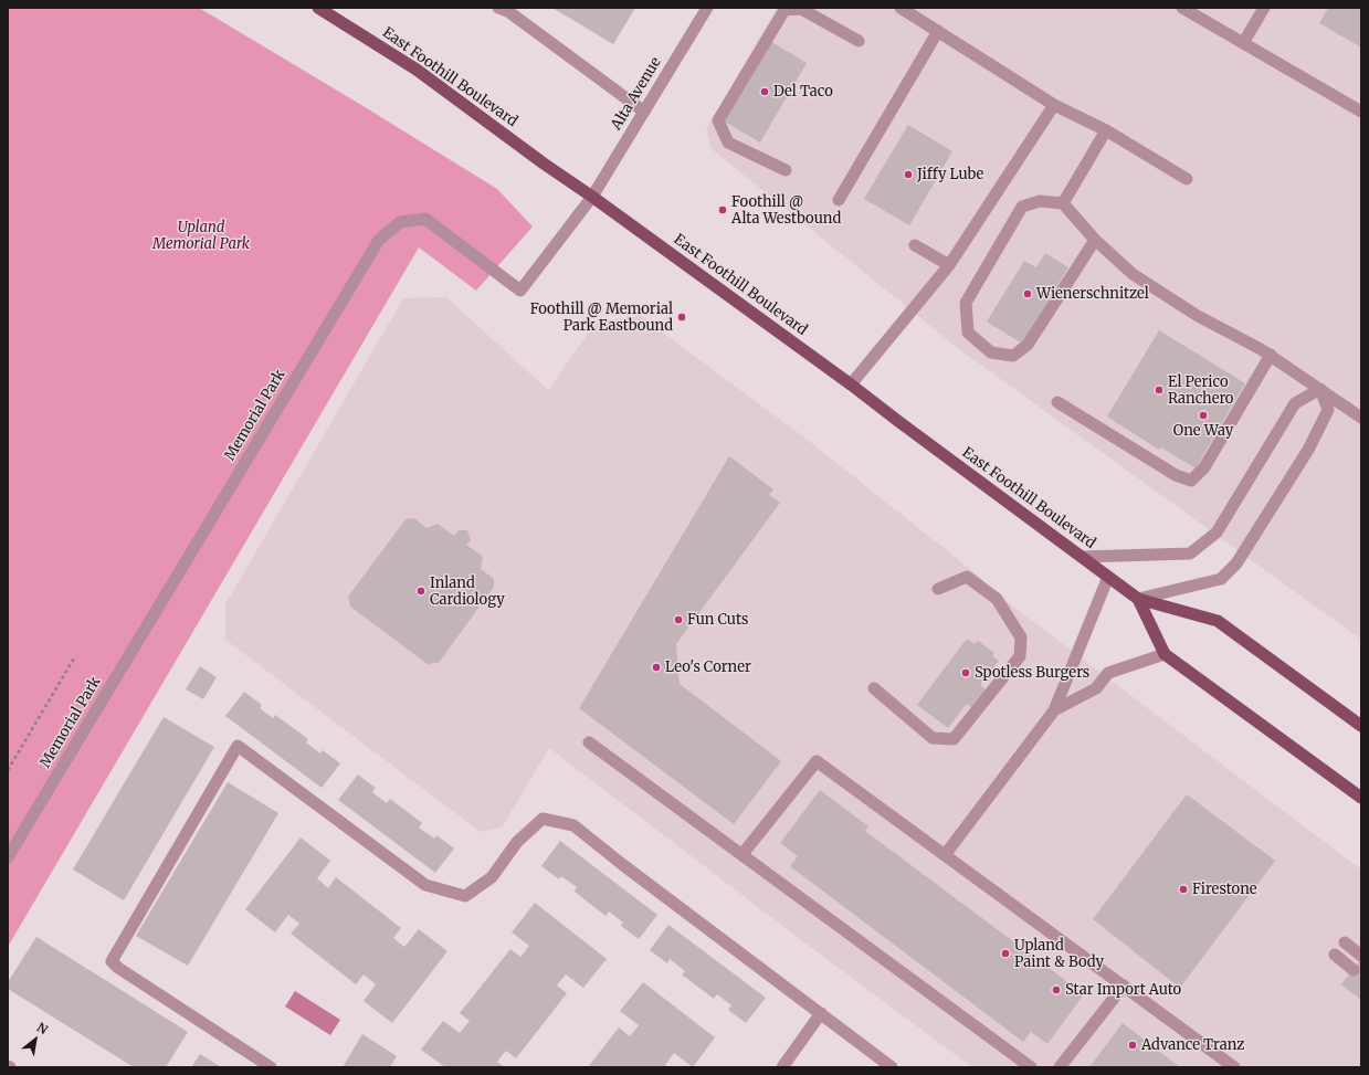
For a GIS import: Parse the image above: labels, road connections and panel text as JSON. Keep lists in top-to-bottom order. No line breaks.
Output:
{"streets":{"main road":["East Foothill Boulevard"],"street":["Alta Avenue","Memorial Park"]},"crossings":[["East Foothill Boulevard","Alta Avenue"],["East Foothill Boulevard","Memorial Park"],["Alta Avenue","Memorial Park"]],"parks":["Upland Memorial Park"],"places":["Del Taco","Jiffy Lube","Foothill @ Alta Westbound","Wienerschnitzel","Foothill @ Memorial Park Eastbound","El Perico Ranchero","One Way","Inland Cardiology","Fun Cuts","Leo's Corner","Spotless Burgers","Firestone","Upland Paint & Body","Star Import Auto","Advance Tranz"],"north":"top right"}
